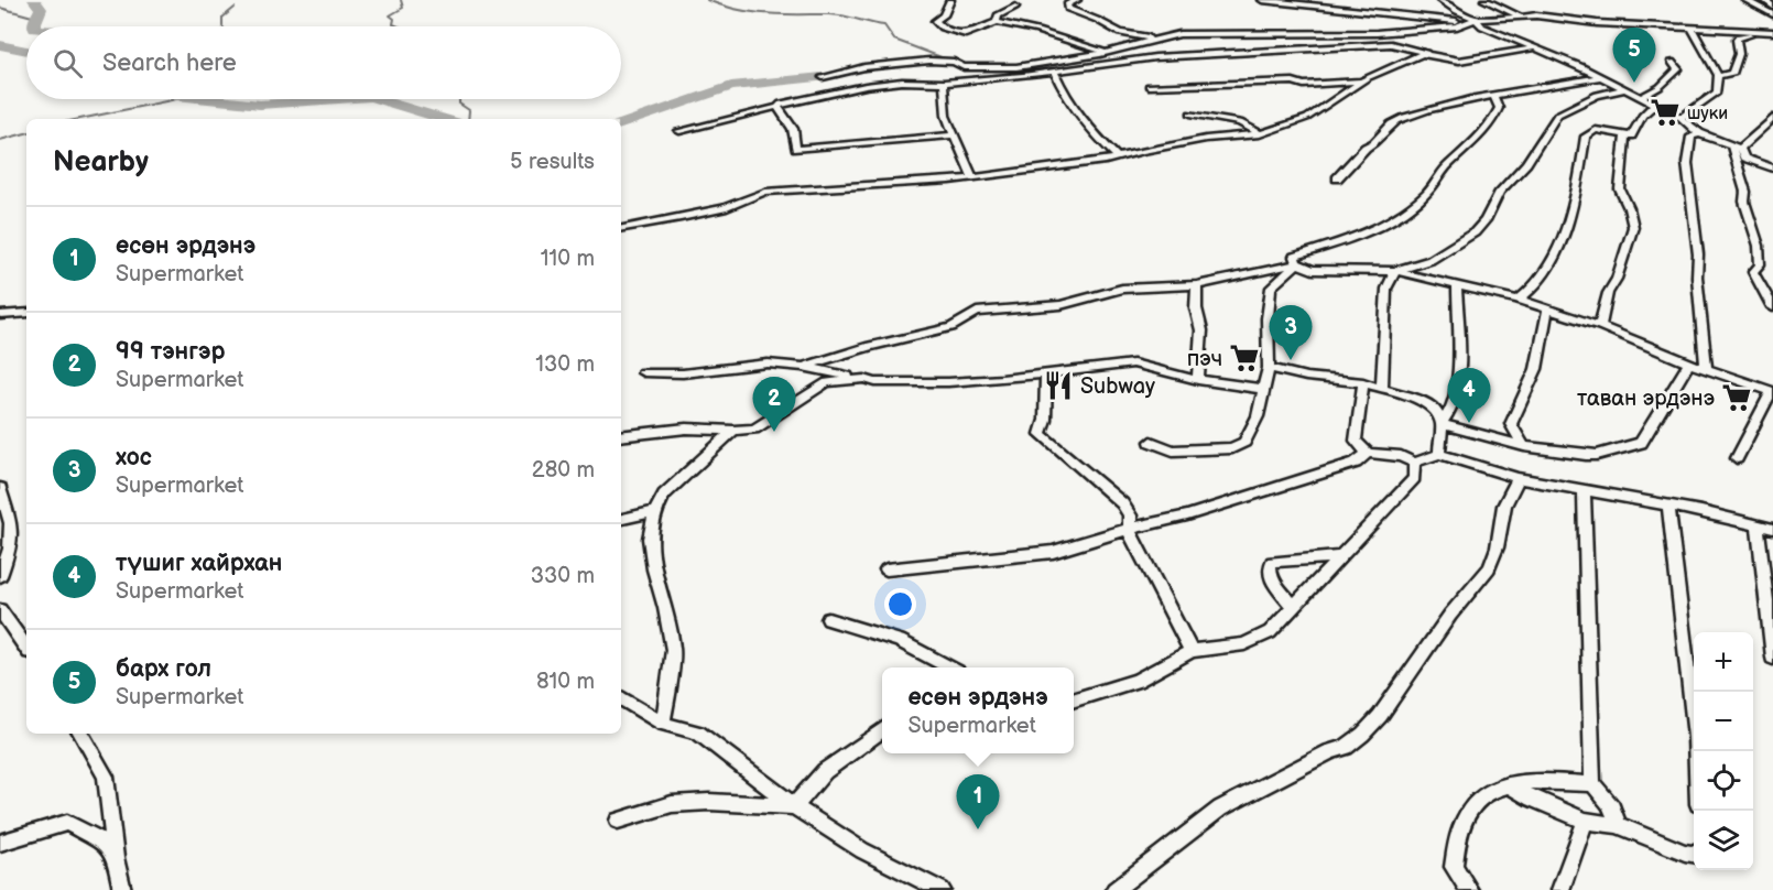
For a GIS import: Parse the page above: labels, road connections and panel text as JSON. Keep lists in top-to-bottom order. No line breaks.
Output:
{"places":{"supermarket":["шуки","пэч","таван эрдэнэ"],"restaurant":["Subway"]},"page":{"search":"Search here","pins":["5","3","4","2","1"],"heading":["Nearby","5 results"],"list":[{"mark":"1","name":"есөн эрдэнэ","note":"Supermarket","value":"110 m"},{"mark":"2","name":"99 тэнгэр","note":"Supermarket","value":"130 m"},{"mark":"3","name":"хос","note":"Supermarket","value":"280 m"},{"mark":"4","name":"түшиг хайрхан","note":"Supermarket","value":"330 m"},{"mark":"5","name":"барх гол","note":"Supermarket","value":"810 m"}],"map_buttons":["+","−"],"popup":["есөн эрдэнэ","Supermarket"]}}
